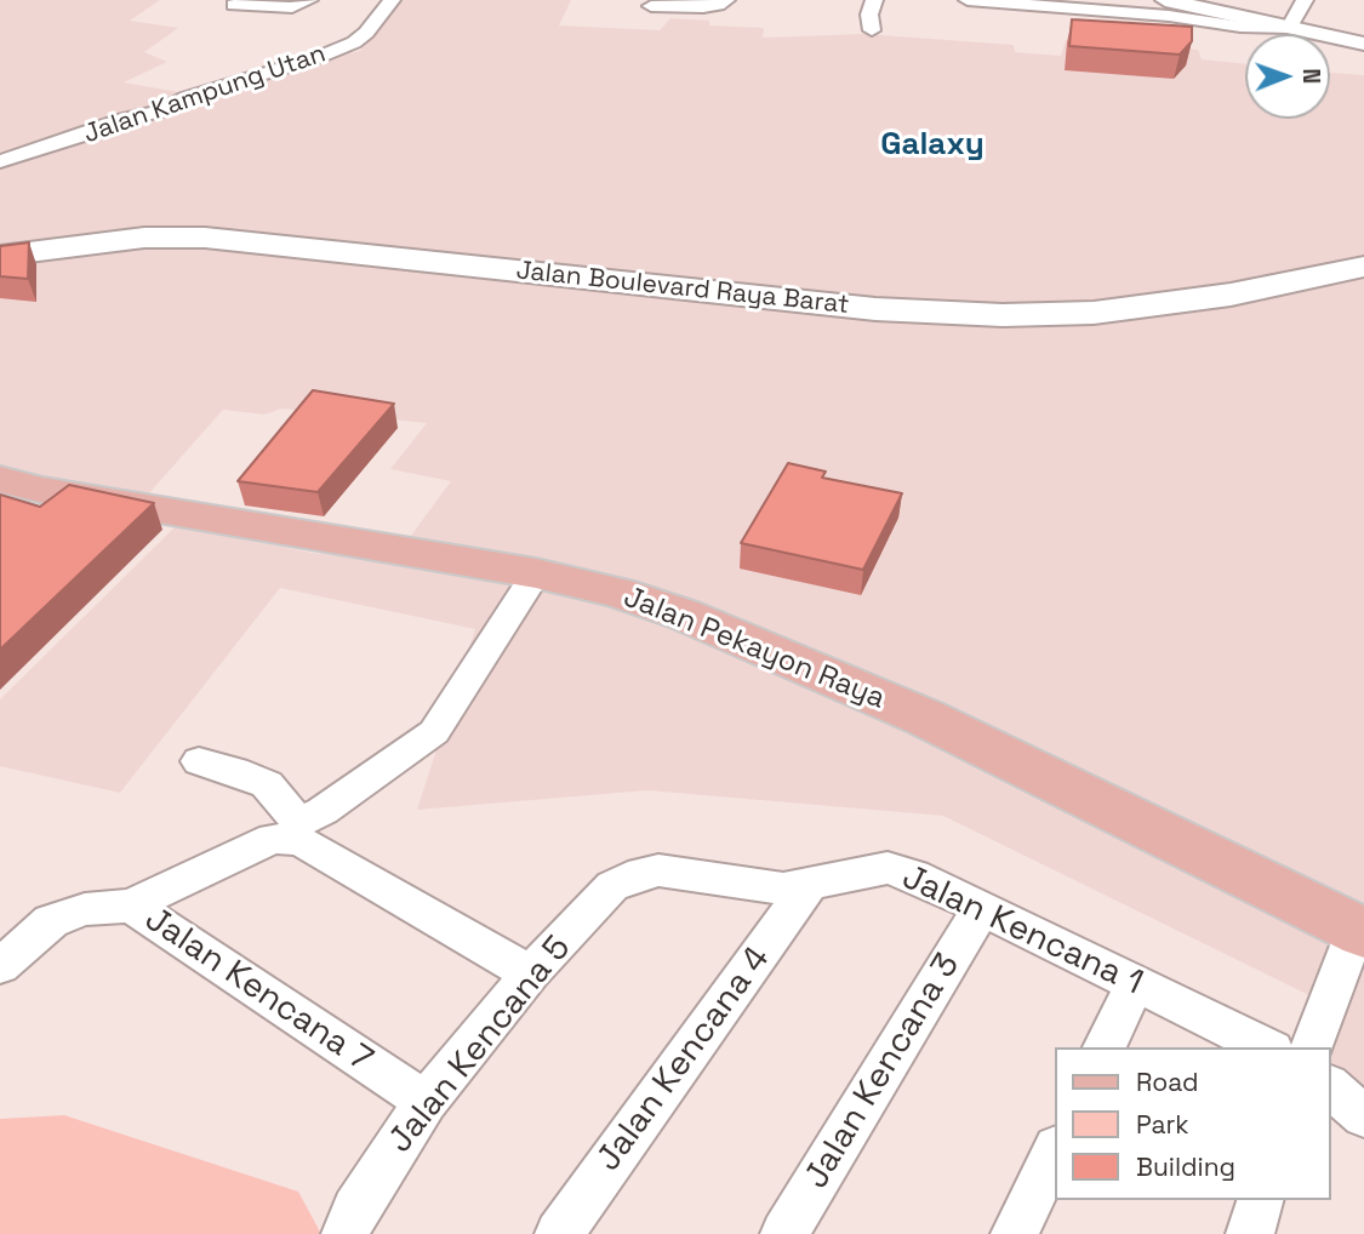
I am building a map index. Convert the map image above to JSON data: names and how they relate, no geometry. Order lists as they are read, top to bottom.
{
  "streets": {
    "main road": ["Jalan Boulevard Raya Barat", "Jalan Pekayon Raya"],
    "street": [
      "Jalan Kampung Utan",
      "Jalan Kencana 1",
      "Jalan Kencana 7",
      "Jalan Kencana 5",
      "Jalan Kencana 4",
      "Jalan Kencana 3"
    ]
  },
  "crossings": [
    ["Jalan Kencana 1", "Jalan Kencana 5"],
    ["Jalan Kencana 1", "Jalan Kencana 4"],
    ["Jalan Kencana 1", "Jalan Kencana 3"],
    ["Jalan Kencana 7", "Jalan Kencana 5"]
  ],
  "districts": ["Galaxy"],
  "legend": ["Road", "Park", "Building"],
  "north": "right"
}
